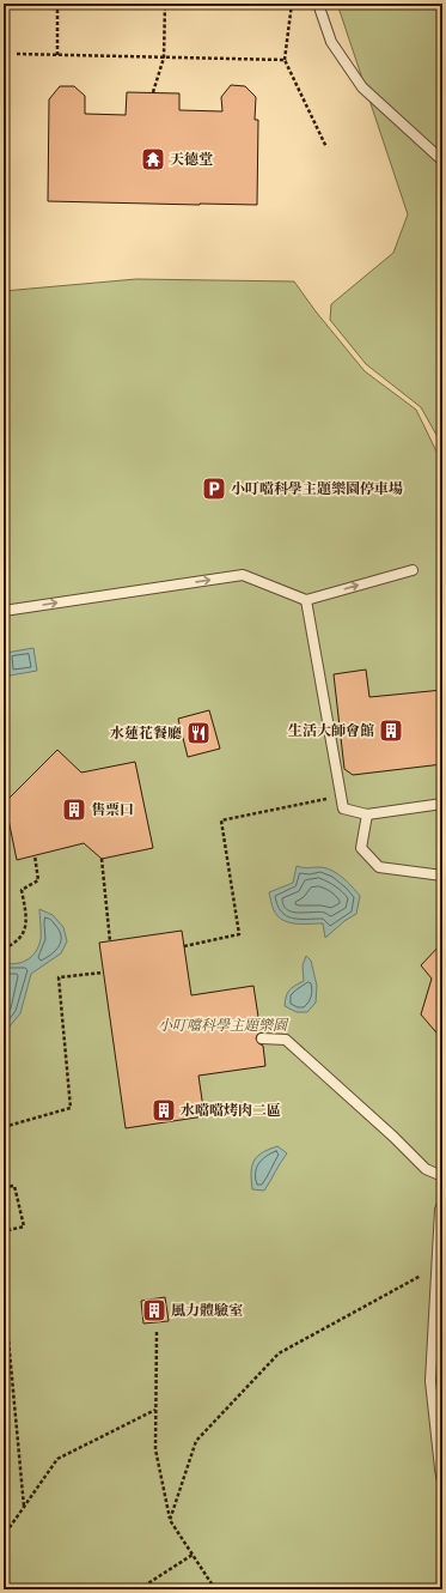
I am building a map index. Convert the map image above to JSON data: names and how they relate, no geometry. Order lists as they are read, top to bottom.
{
  "parks": ["小叮噹科學主題樂園"],
  "places": {
    "temple": ["天德堂"],
    "parking": ["小叮噹科學主題樂園停車場"],
    "building": [
      "生活大師會館",
      "售票口",
      "水噹噹烤肉二區",
      "風力體驗室"
    ],
    "restaurant": ["水蓮花餐廳"]
  }
}
